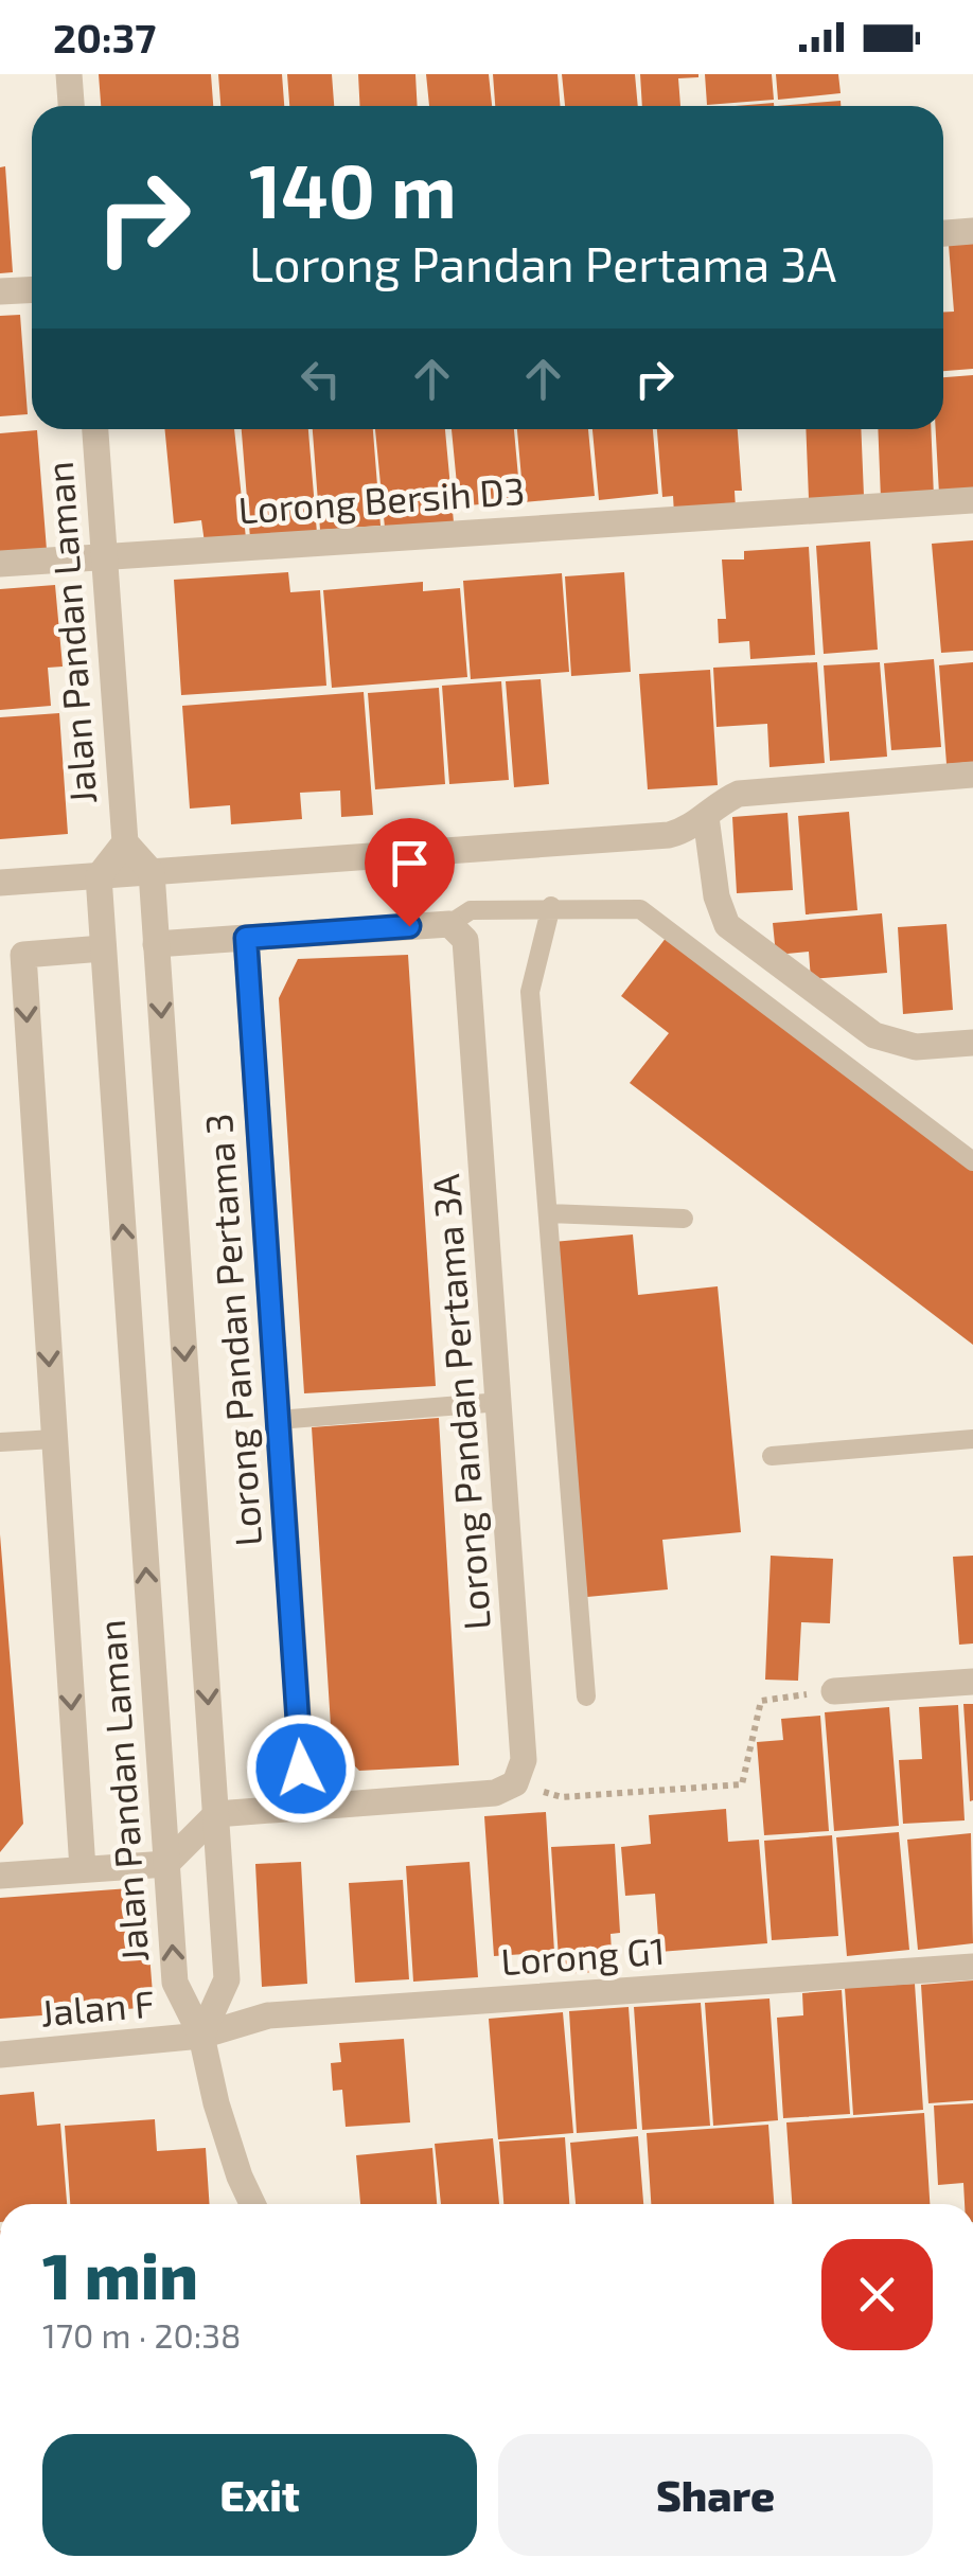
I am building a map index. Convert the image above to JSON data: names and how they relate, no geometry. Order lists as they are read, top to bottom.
{
  "streets": {
    "street": [
      "Lorong Bersih D3",
      "Jalan Pandan Laman",
      "Lorong Pandan Pertama 3",
      "Lorong Pandan Pertama 3A",
      "Lorong G1",
      "Jalan F"
    ]
  },
  "crossings": [
    ["Lorong Bersih D3", "Jalan Pandan Laman"],
    ["Jalan Pandan Laman", "Lorong G1"],
    ["Jalan Pandan Laman", "Jalan F"],
    ["Lorong G1", "Jalan F"]
  ],
  "page": {
    "status": "20:37",
    "turn": ["140 m", "Lorong Pandan Pertama 3A"],
    "heading": ["1 min", "170 m · 20:38"],
    "buttons": ["Exit", "Share"]
  }
}
